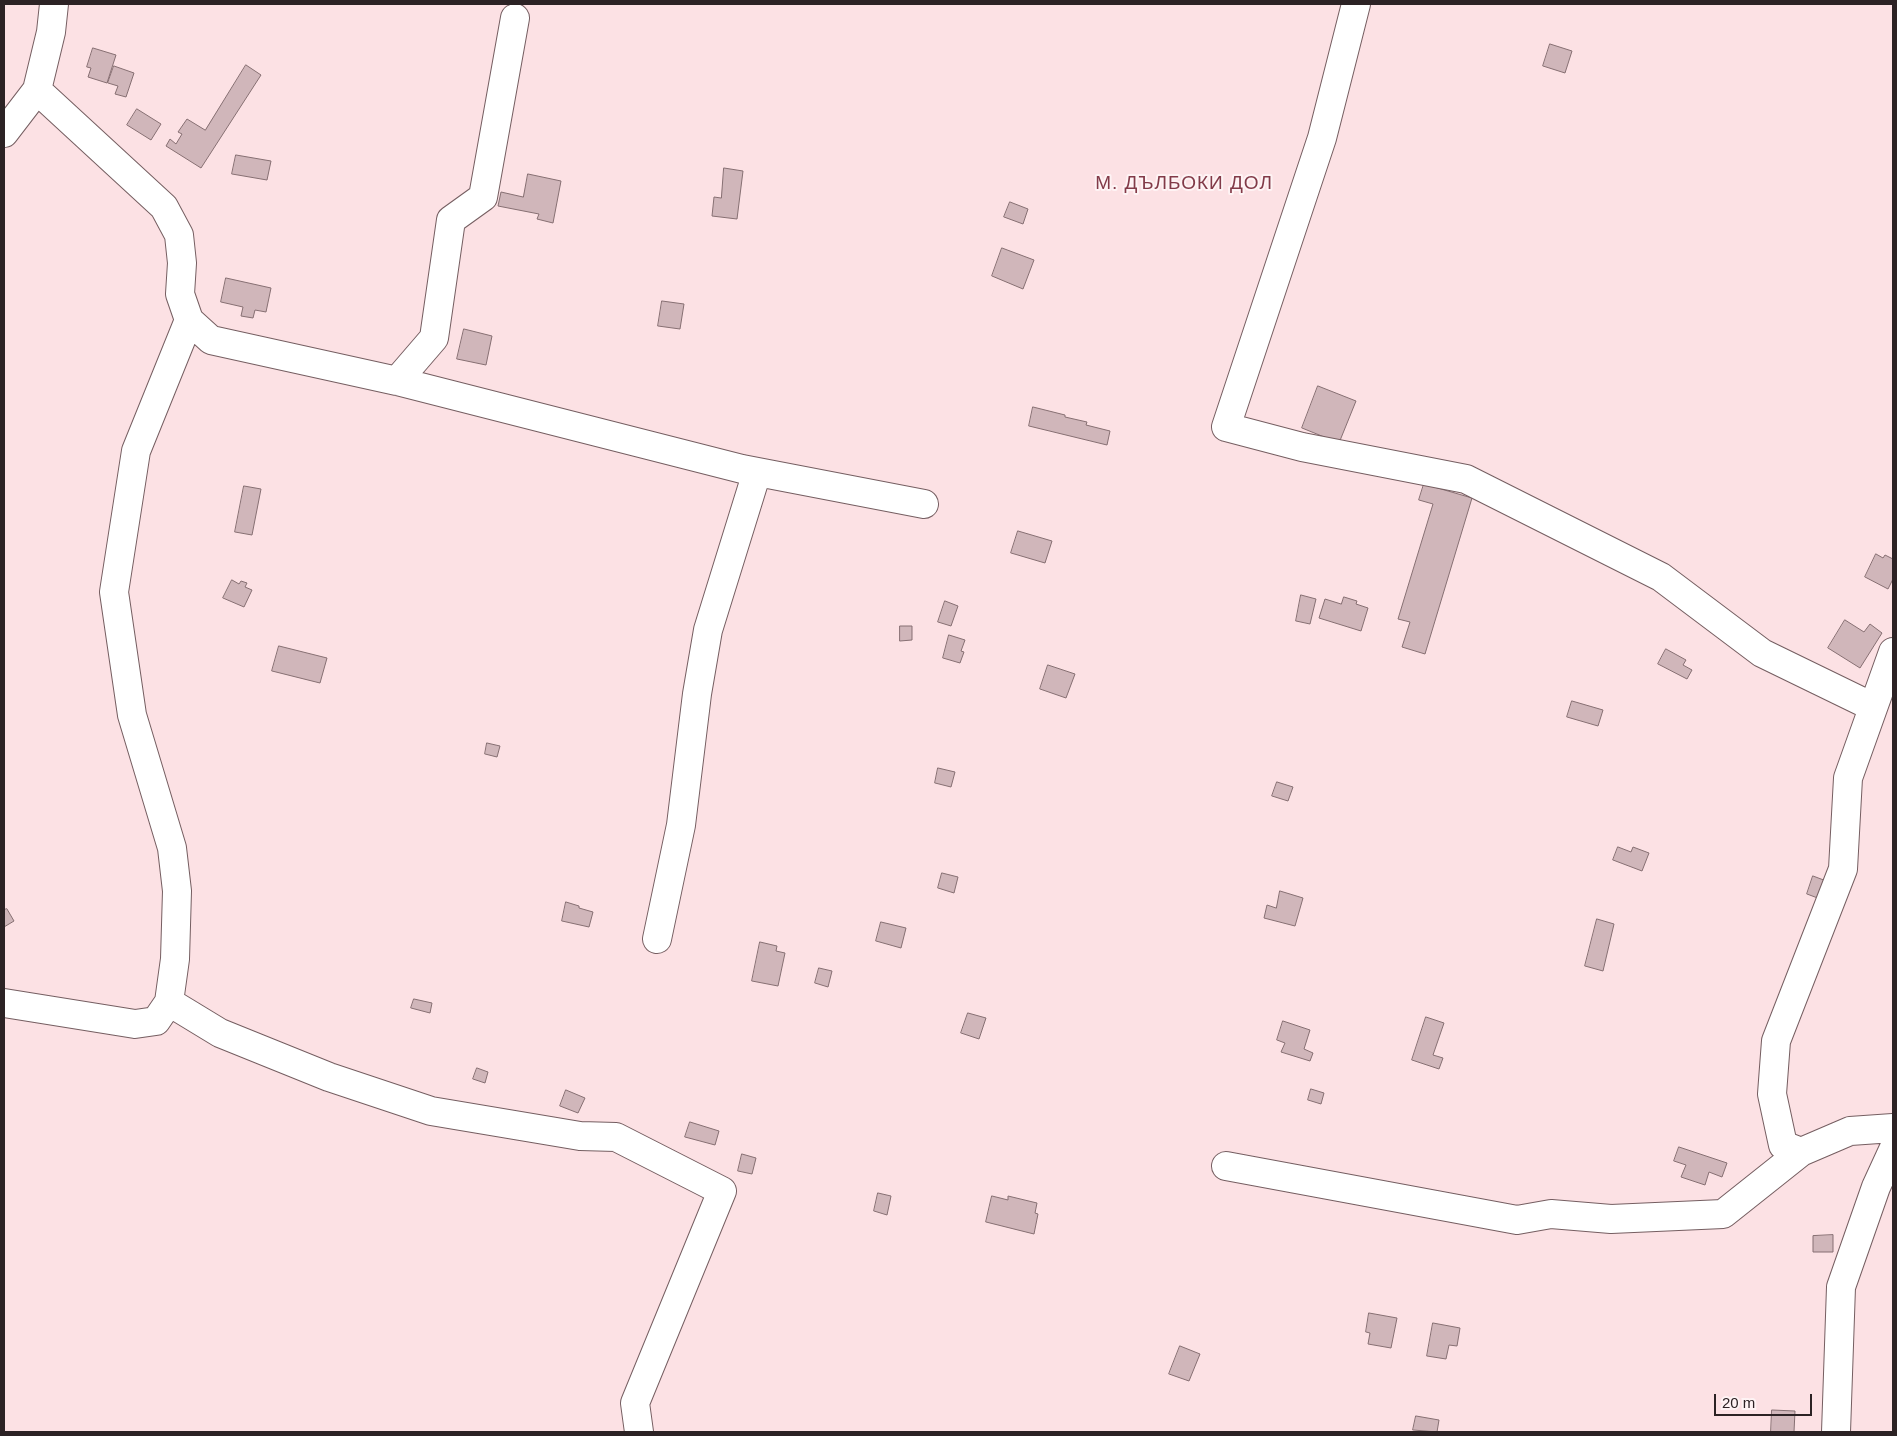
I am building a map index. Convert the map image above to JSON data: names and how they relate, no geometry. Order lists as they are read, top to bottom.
{
  "districts": ["М. ДЪЛБОКИ ДОЛ"],
  "scale_bar": "20 m"
}
